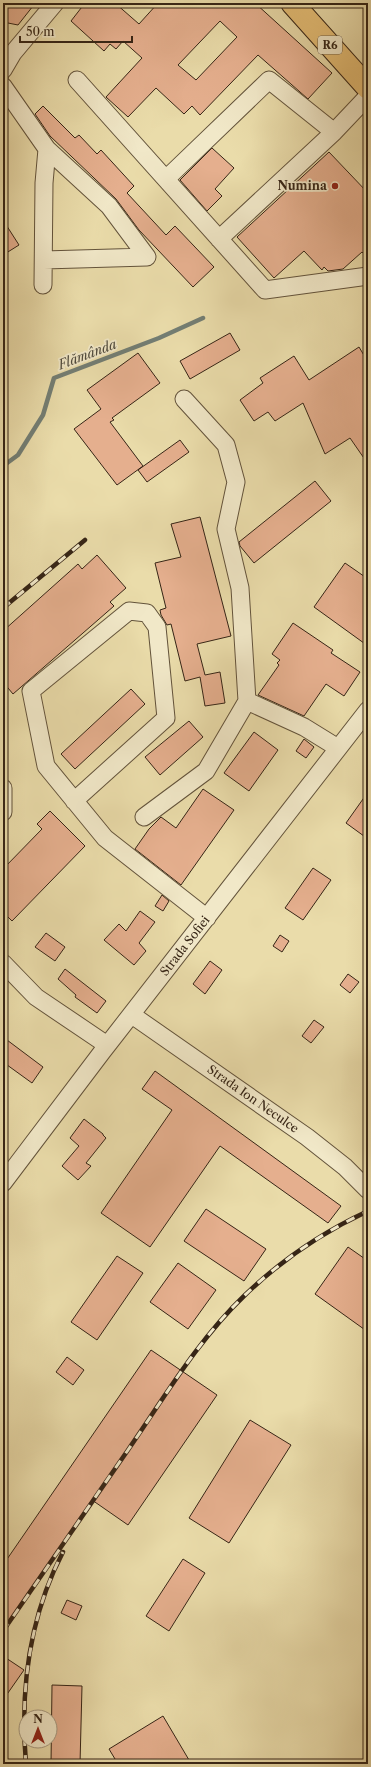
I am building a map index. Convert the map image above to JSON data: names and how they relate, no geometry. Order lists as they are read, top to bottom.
{
  "streets": {
    "highway": ["R6"],
    "street": ["Strada Sofiei", "Strada Ion Neculce"]
  },
  "crossings": [
    ["Strada Sofiei", "Strada Ion Neculce"]
  ],
  "water": ["Flămânda"],
  "places": ["Numina"],
  "scale_bar": "50 m",
  "north": "top"
}
